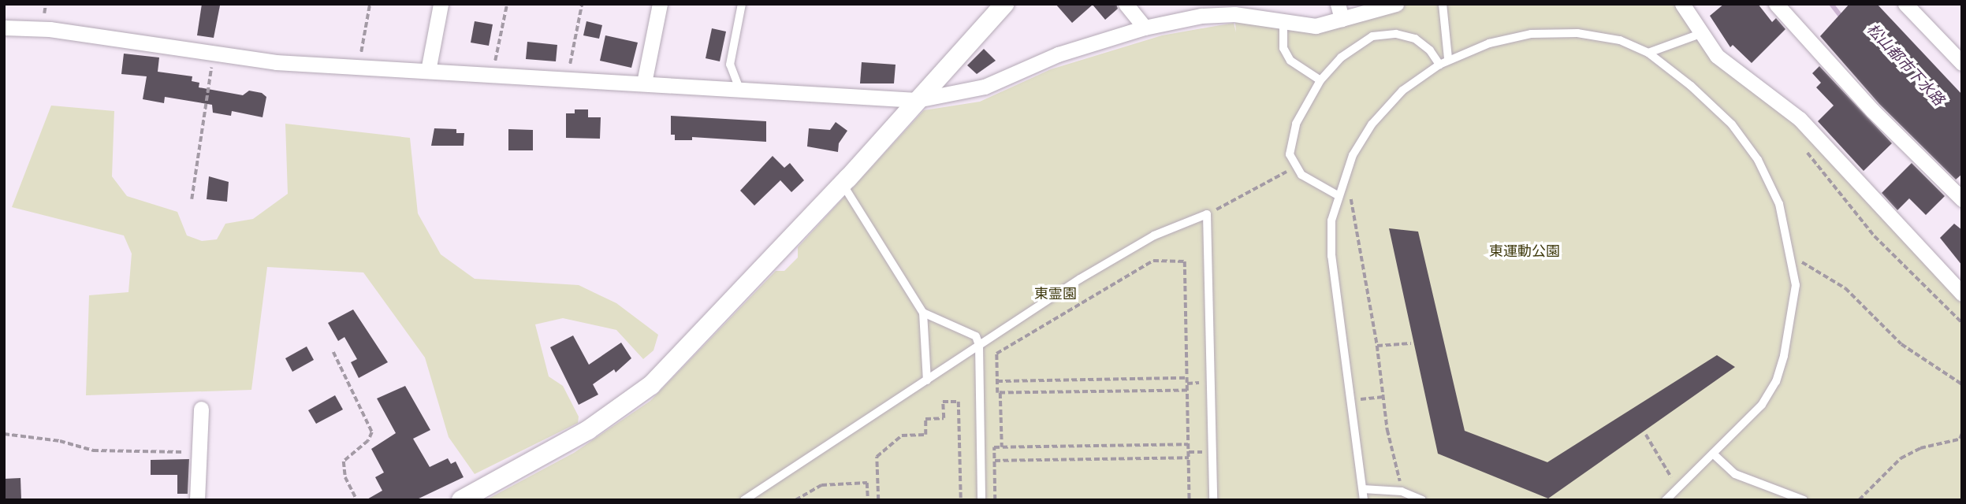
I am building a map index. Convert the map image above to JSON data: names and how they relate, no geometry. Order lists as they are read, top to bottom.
{
  "water": ["松山都市下水路"],
  "parks": ["東運動公園", "東霊園"]
}
